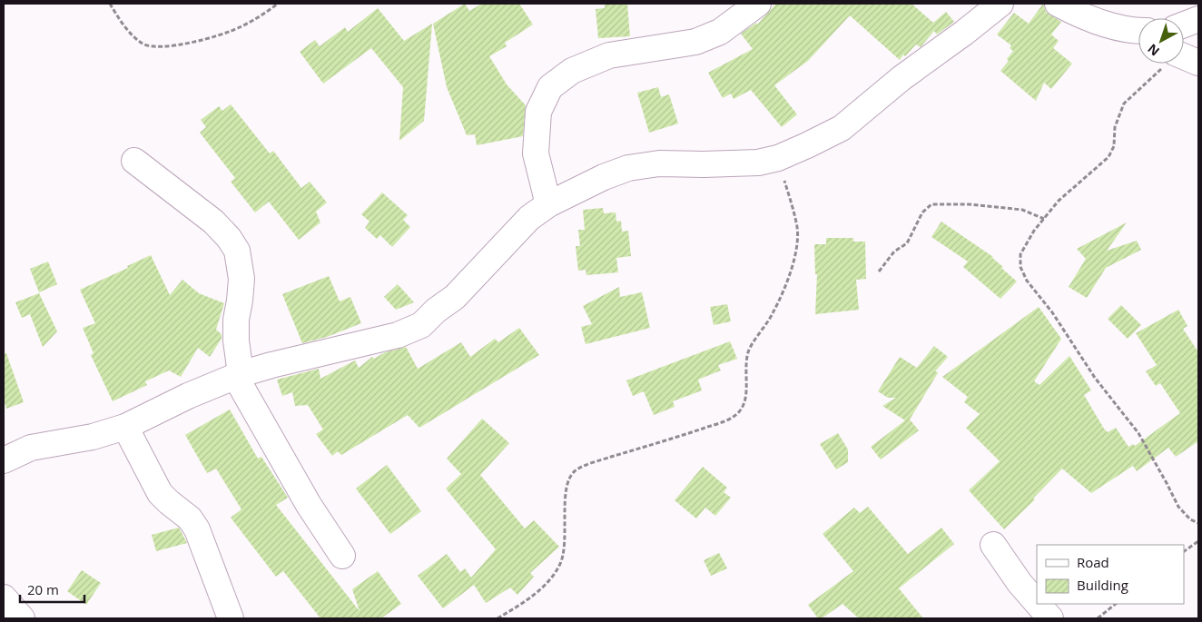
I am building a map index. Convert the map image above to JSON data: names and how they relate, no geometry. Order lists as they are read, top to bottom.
{
  "legend": ["Road", "Building"],
  "scale_bar": "20 m",
  "north": "bottom left"
}
